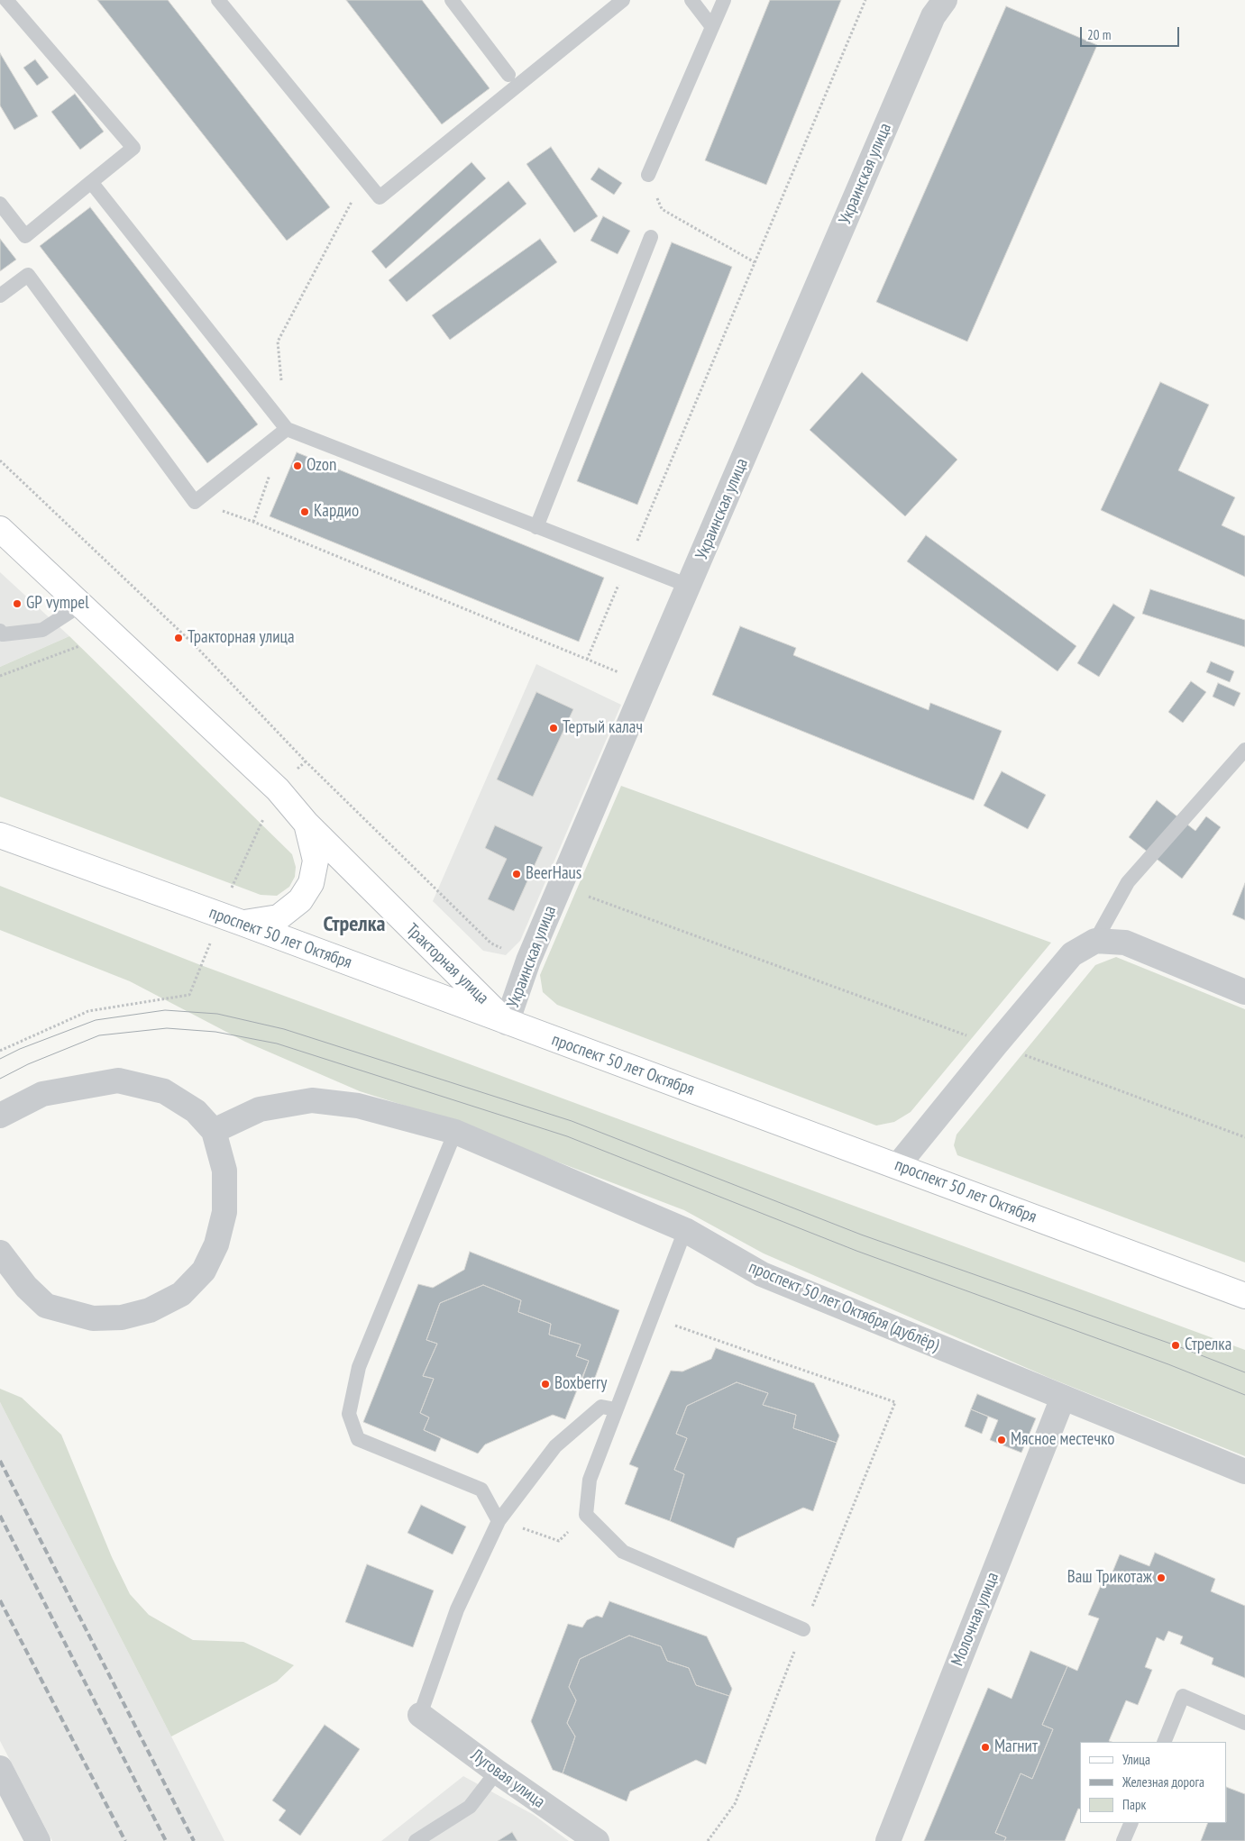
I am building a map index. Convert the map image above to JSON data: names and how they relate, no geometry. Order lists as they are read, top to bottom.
{
  "streets": {
    "main road": ["проспект 50 лет Октября", "Тракторная улица"],
    "street": [
      "Украинская улица",
      "проспект 50 лет Октября (дублёр)",
      "Молочная улица",
      "Луговая улица"
    ]
  },
  "crossings": [
    ["Украинская улица", "проспект 50 лет Октября"],
    ["Украинская улица", "Тракторная улица"],
    ["проспект 50 лет Октября", "Тракторная улица"],
    ["проспект 50 лет Октября (дублёр)", "Молочная улица"]
  ],
  "districts": ["Стрелка"],
  "places": [
    "Ozon",
    "Кардио",
    "GP vympel",
    "Тракторная улица",
    "Тертый калач",
    "BeerHaus",
    "Стрелка",
    "Boxberry",
    "Мясное местечко",
    "Ваш Трикотаж",
    "Магнит"
  ],
  "legend": ["Улица", "Железная дорога", "Парк"],
  "scale_bar": "20 m"
}
